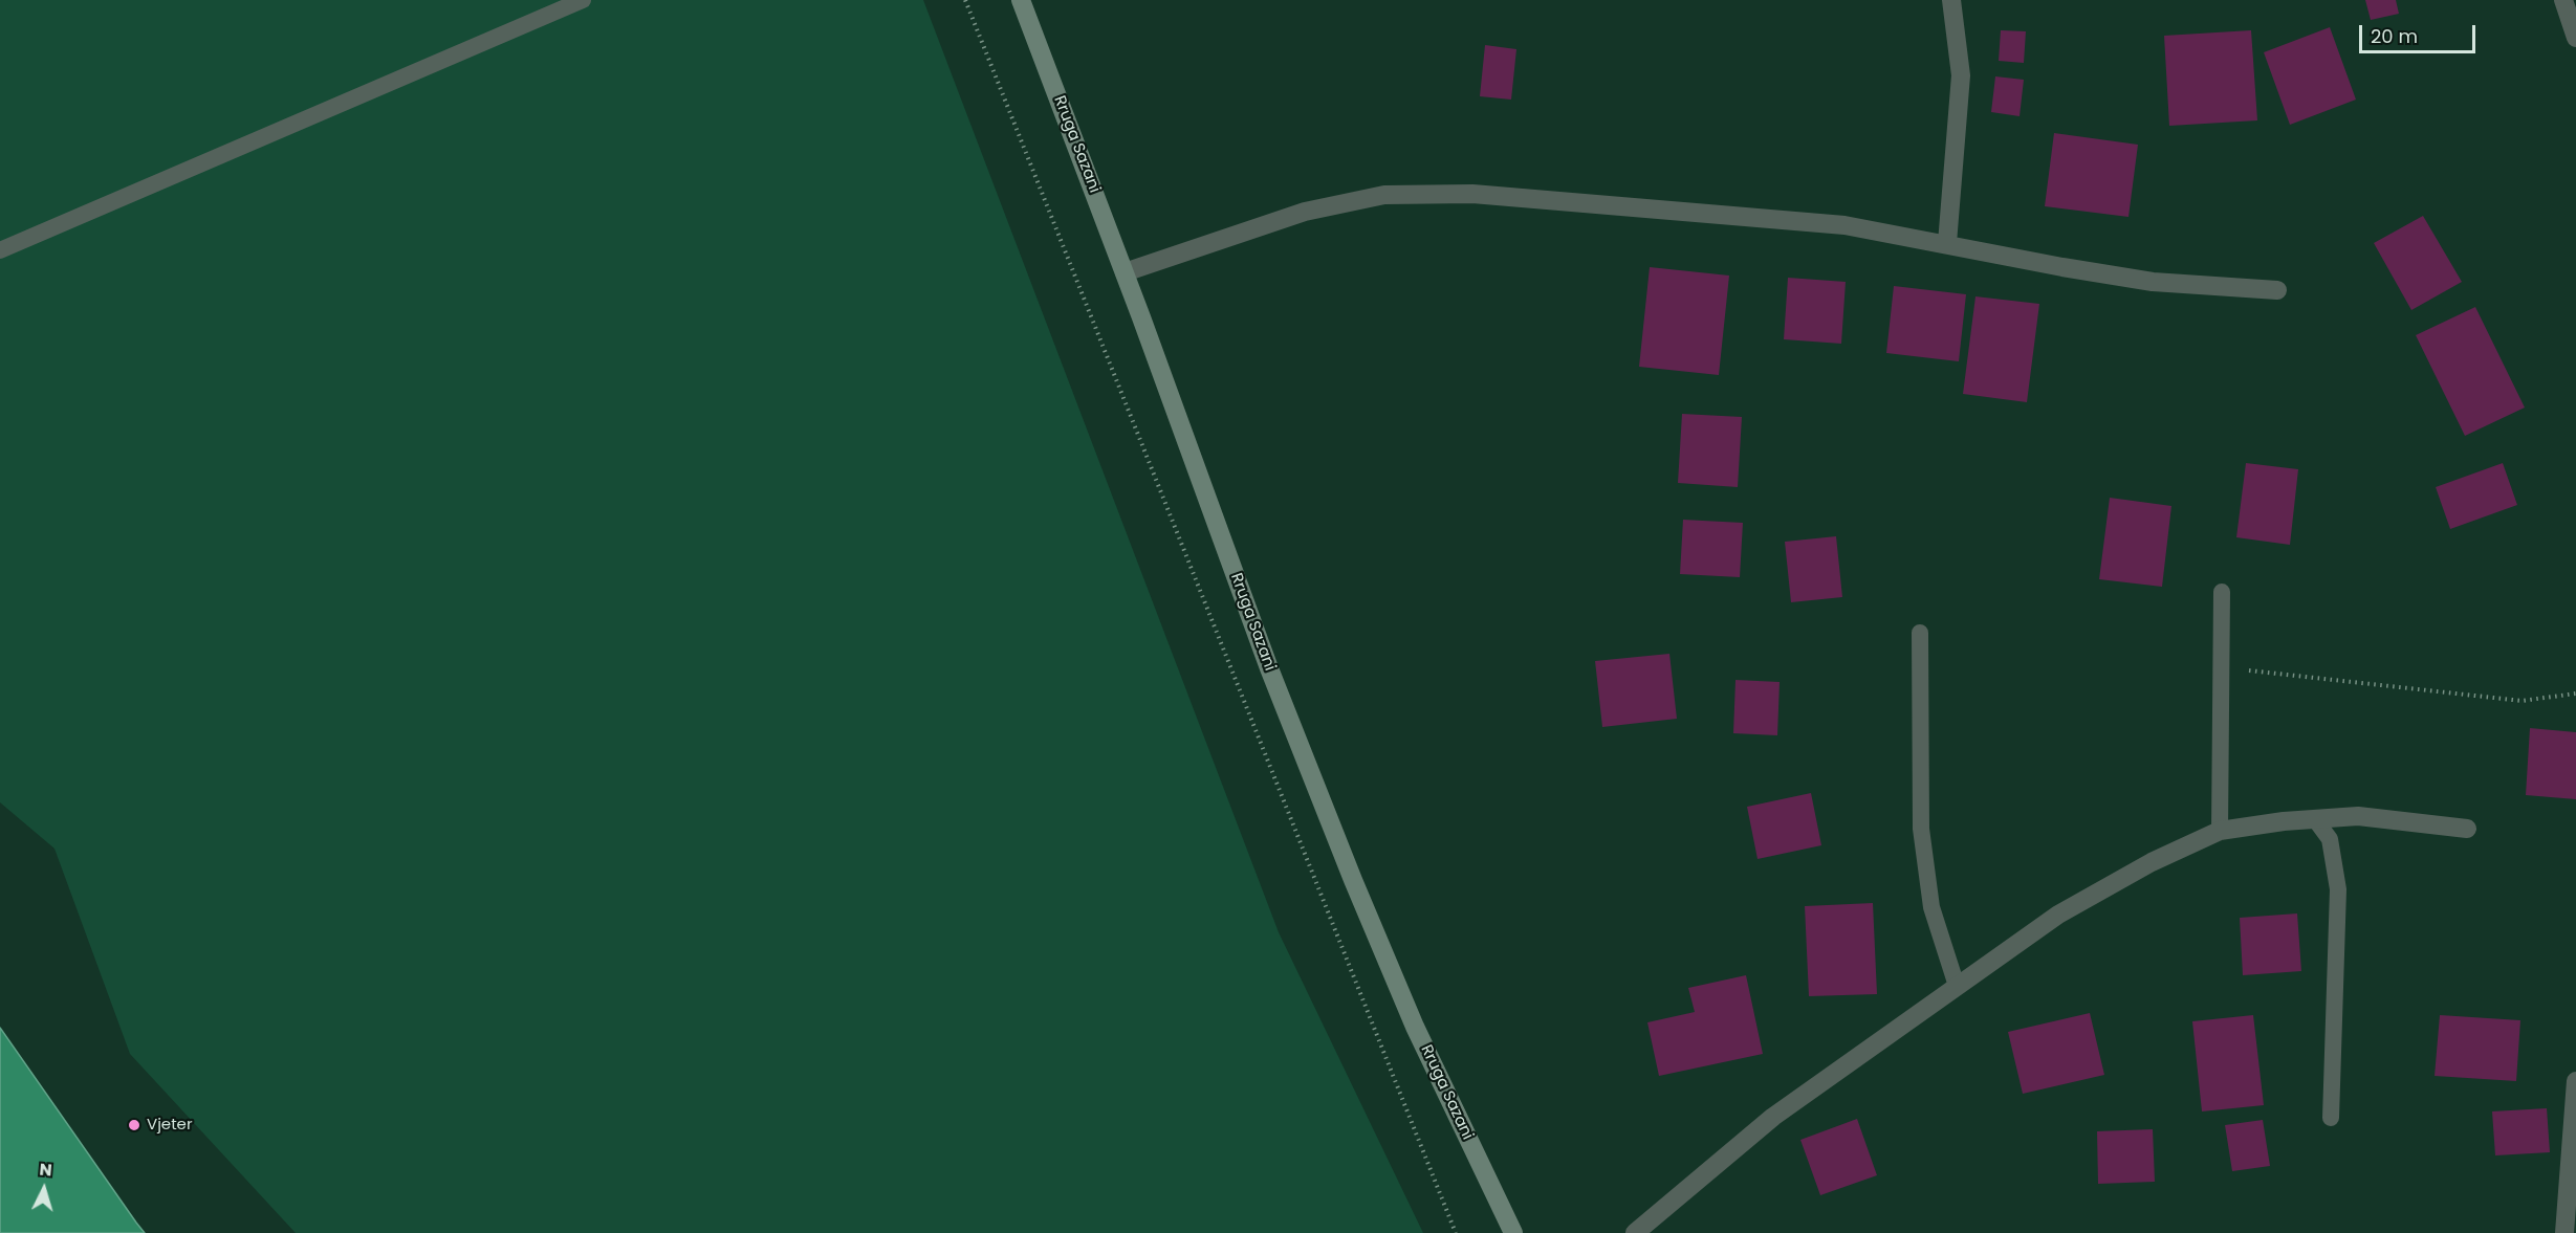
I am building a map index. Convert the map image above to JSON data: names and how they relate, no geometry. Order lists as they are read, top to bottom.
{
  "streets": {
    "main road": ["Rruga Sazani"]
  },
  "places": ["Vjeter"],
  "scale_bar": "20 m",
  "north": "top"
}
